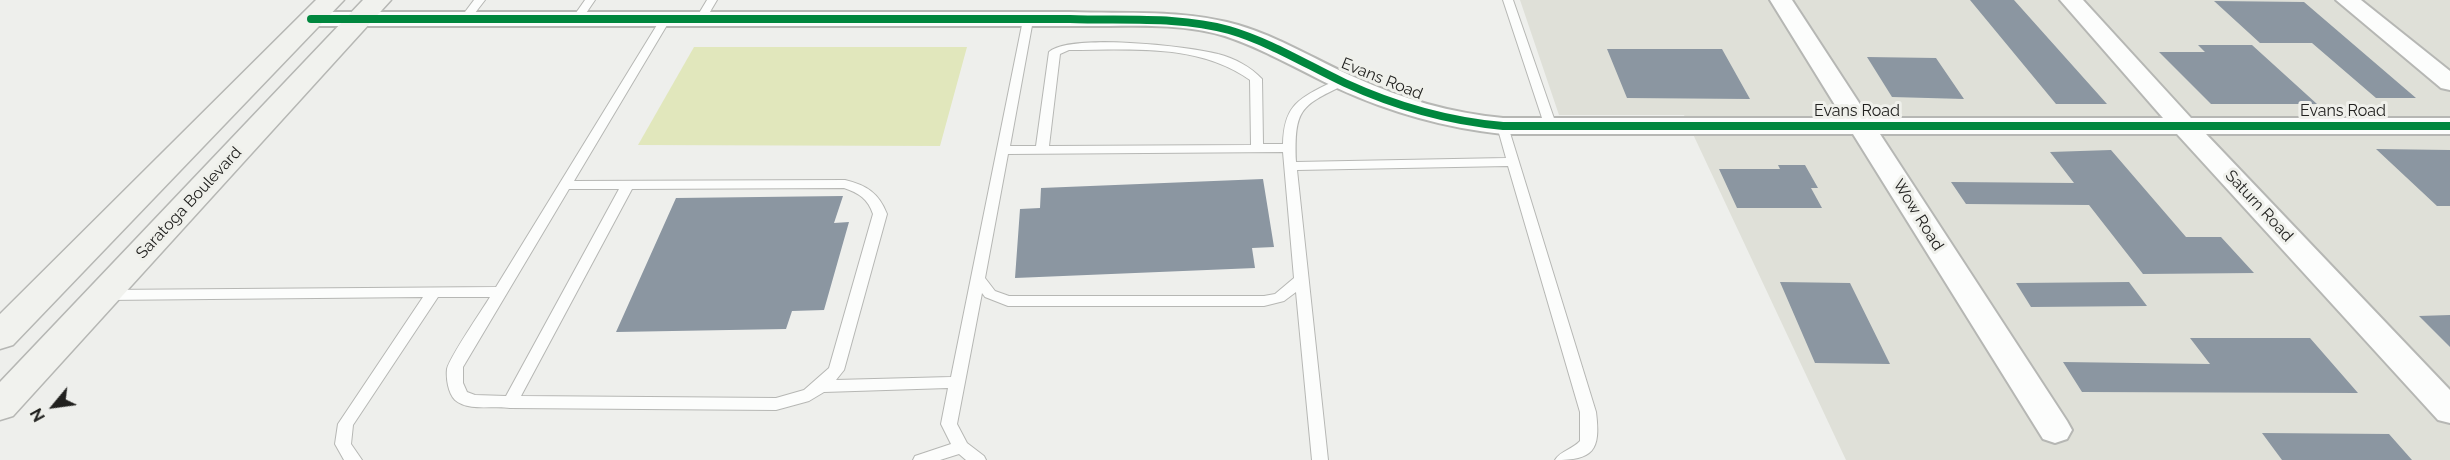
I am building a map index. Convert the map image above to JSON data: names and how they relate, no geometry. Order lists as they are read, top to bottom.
{
  "streets": {
    "main road": ["Saratoga Boulevard"],
    "street": ["Evans Road", "Saturn Road", "Wow Road"]
  },
  "crossings": [
    ["Evans Road", "Saratoga Boulevard"],
    ["Evans Road", "Saturn Road"],
    ["Evans Road", "Wow Road"]
  ],
  "north": "bottom left"
}
